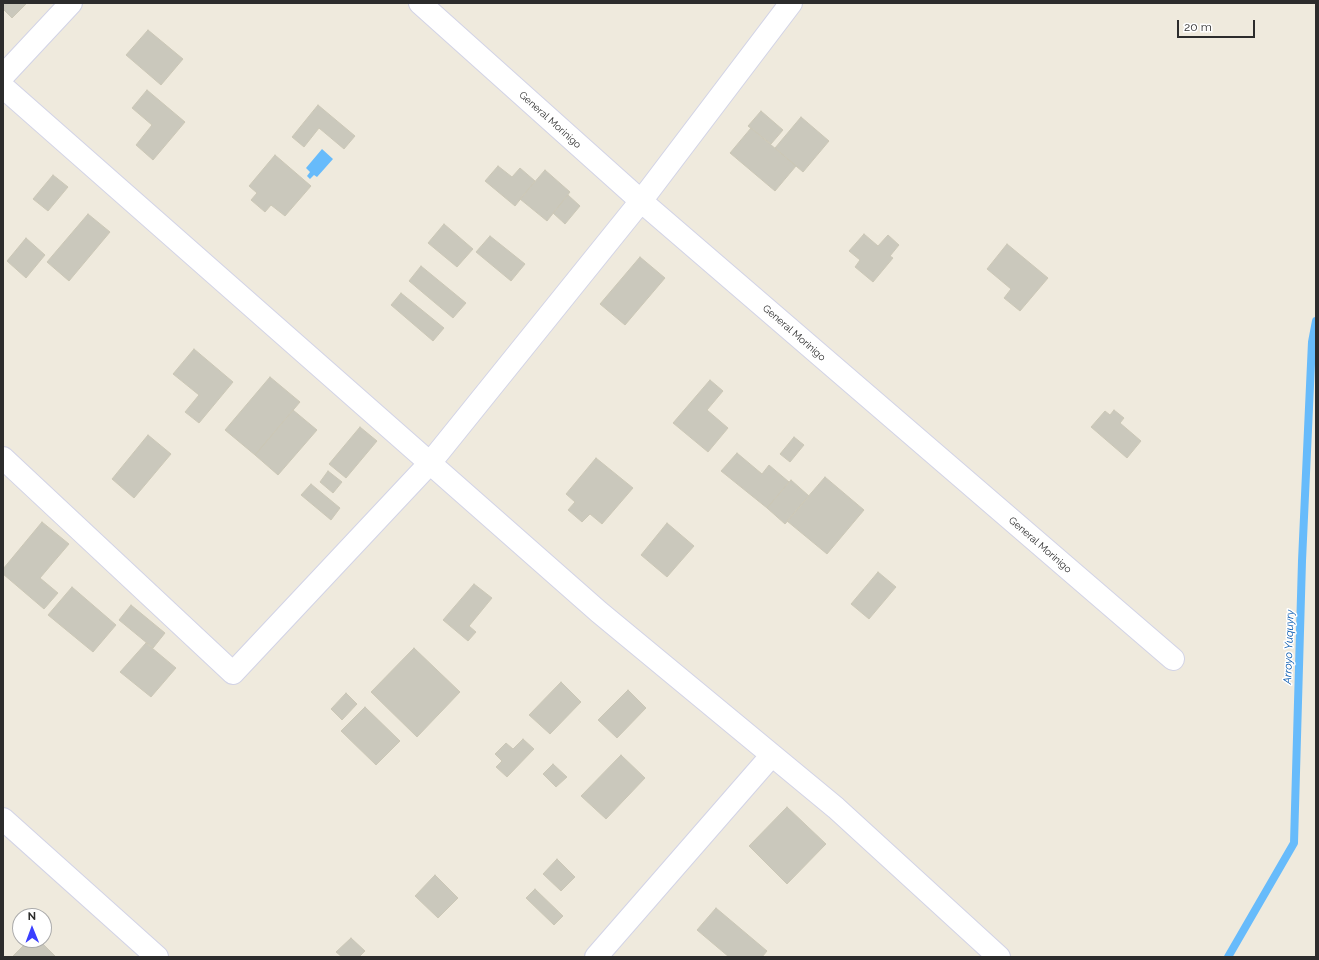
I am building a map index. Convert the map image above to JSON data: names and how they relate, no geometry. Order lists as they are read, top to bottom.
{
  "streets": {
    "street": ["General Morinigo"]
  },
  "water": ["Arroyo Yuquyry"],
  "scale_bar": "20 m",
  "north": "top"
}
